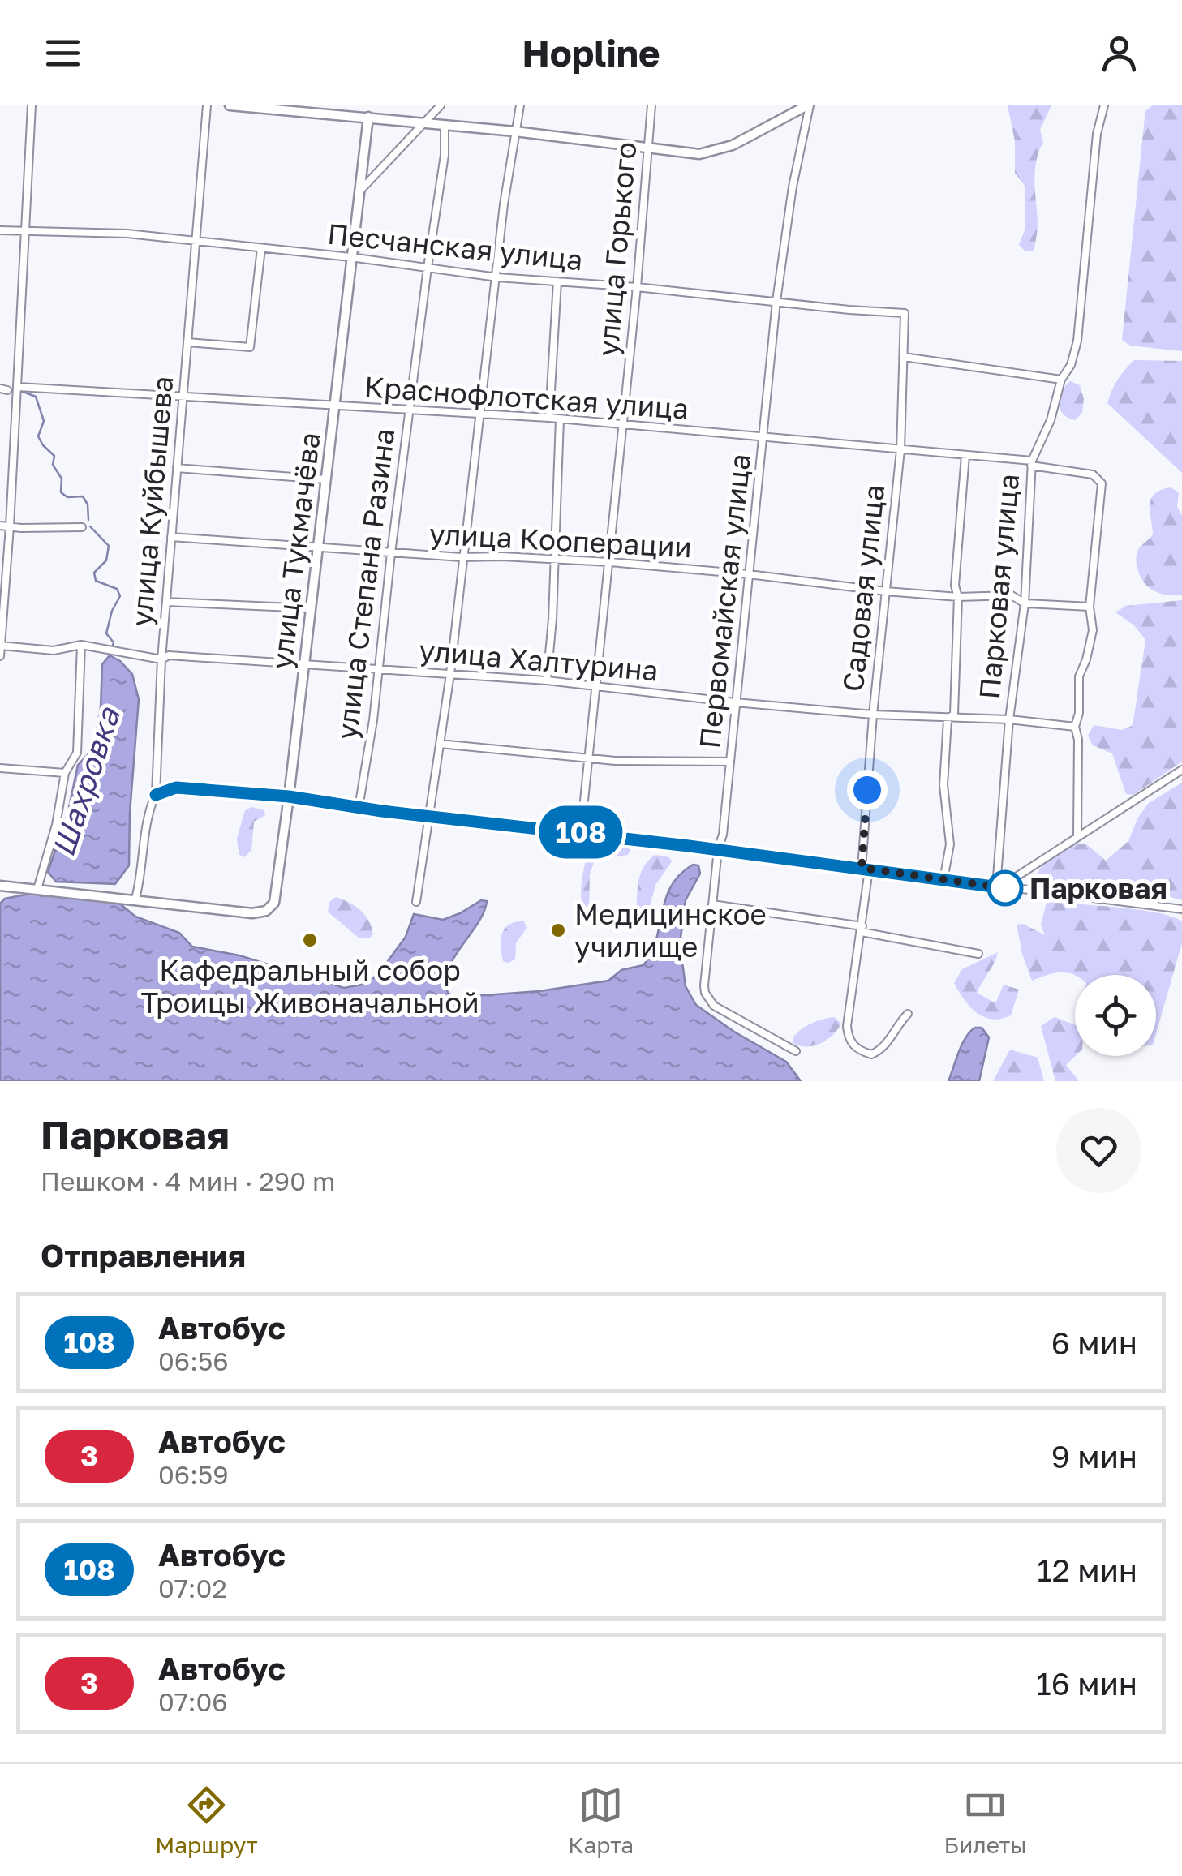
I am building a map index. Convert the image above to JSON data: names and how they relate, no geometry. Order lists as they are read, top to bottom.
{
  "streets": {
    "street": [
      "Песчанская улица",
      "улица Горького",
      "Краснофлотская улица",
      "улица Куйбышева",
      "улица Кооперации",
      "улица Тукмачёва",
      "улица Степана Разина",
      "Парковая улица",
      "Садовая улица",
      "Первомайская улица",
      "улица Халтурина"
    ]
  },
  "crossings": [
    ["Песчанская улица", "улица Горького"],
    ["Песчанская улица", "улица Куйбышева"],
    ["Песчанская улица", "улица Тукмачёва"],
    ["Песчанская улица", "улица Степана Разина"],
    ["Песчанская улица", "Садовая улица"],
    ["Песчанская улица", "Первомайская улица"],
    ["улица Горького", "Краснофлотская улица"],
    ["улица Горького", "улица Кооперации"],
    ["улица Горького", "улица Халтурина"],
    ["Краснофлотская улица", "улица Куйбышева"],
    ["Краснофлотская улица", "улица Кооперации"],
    ["Краснофлотская улица", "улица Тукмачёва"],
    ["Краснофлотская улица", "улица Степана Разина"],
    ["Краснофлотская улица", "Парковая улица"],
    ["Краснофлотская улица", "Садовая улица"],
    ["Краснофлотская улица", "Первомайская улица"],
    ["улица Куйбышева", "улица Кооперации"],
    ["улица Куйбышева", "улица Тукмачёва"],
    ["улица Куйбышева", "улица Халтурина"],
    ["улица Кооперации", "улица Тукмачёва"],
    ["улица Кооперации", "улица Степана Разина"],
    ["улица Кооперации", "Парковая улица"],
    ["улица Кооперации", "Садовая улица"],
    ["улица Кооперации", "Первомайская улица"],
    ["улица Тукмачёва", "улица Халтурина"],
    ["улица Степана Разина", "улица Халтурина"],
    ["Парковая улица", "улица Халтурина"],
    ["Садовая улица", "улица Халтурина"],
    ["Первомайская улица", "улица Халтурина"]
  ],
  "water": ["Шахровка"],
  "places": ["Парковая", "Медицинское училище", "Кафедральный собор Троицы Живоначальной"],
  "lines": ["bus line 108"],
  "page": {
    "header": "Hopline",
    "on_map": "108",
    "heading": [
      ["Парковая", "Пешком · 4 мин · 290 m"],
      "Отправления"
    ],
    "list": [
      {
        "mark": "108",
        "name": "Автобус",
        "note": "06:56",
        "value": "6 мин"
      },
      {
        "mark": "3",
        "name": "Автобус",
        "note": "06:59",
        "value": "9 мин"
      },
      {
        "mark": "108",
        "name": "Автобус",
        "note": "07:02",
        "value": "12 мин"
      },
      {
        "mark": "3",
        "name": "Автобус",
        "note": "07:06",
        "value": "16 мин"
      }
    ],
    "tabs": ["Маршрут", "Карта", "Билеты"]
  }
}
